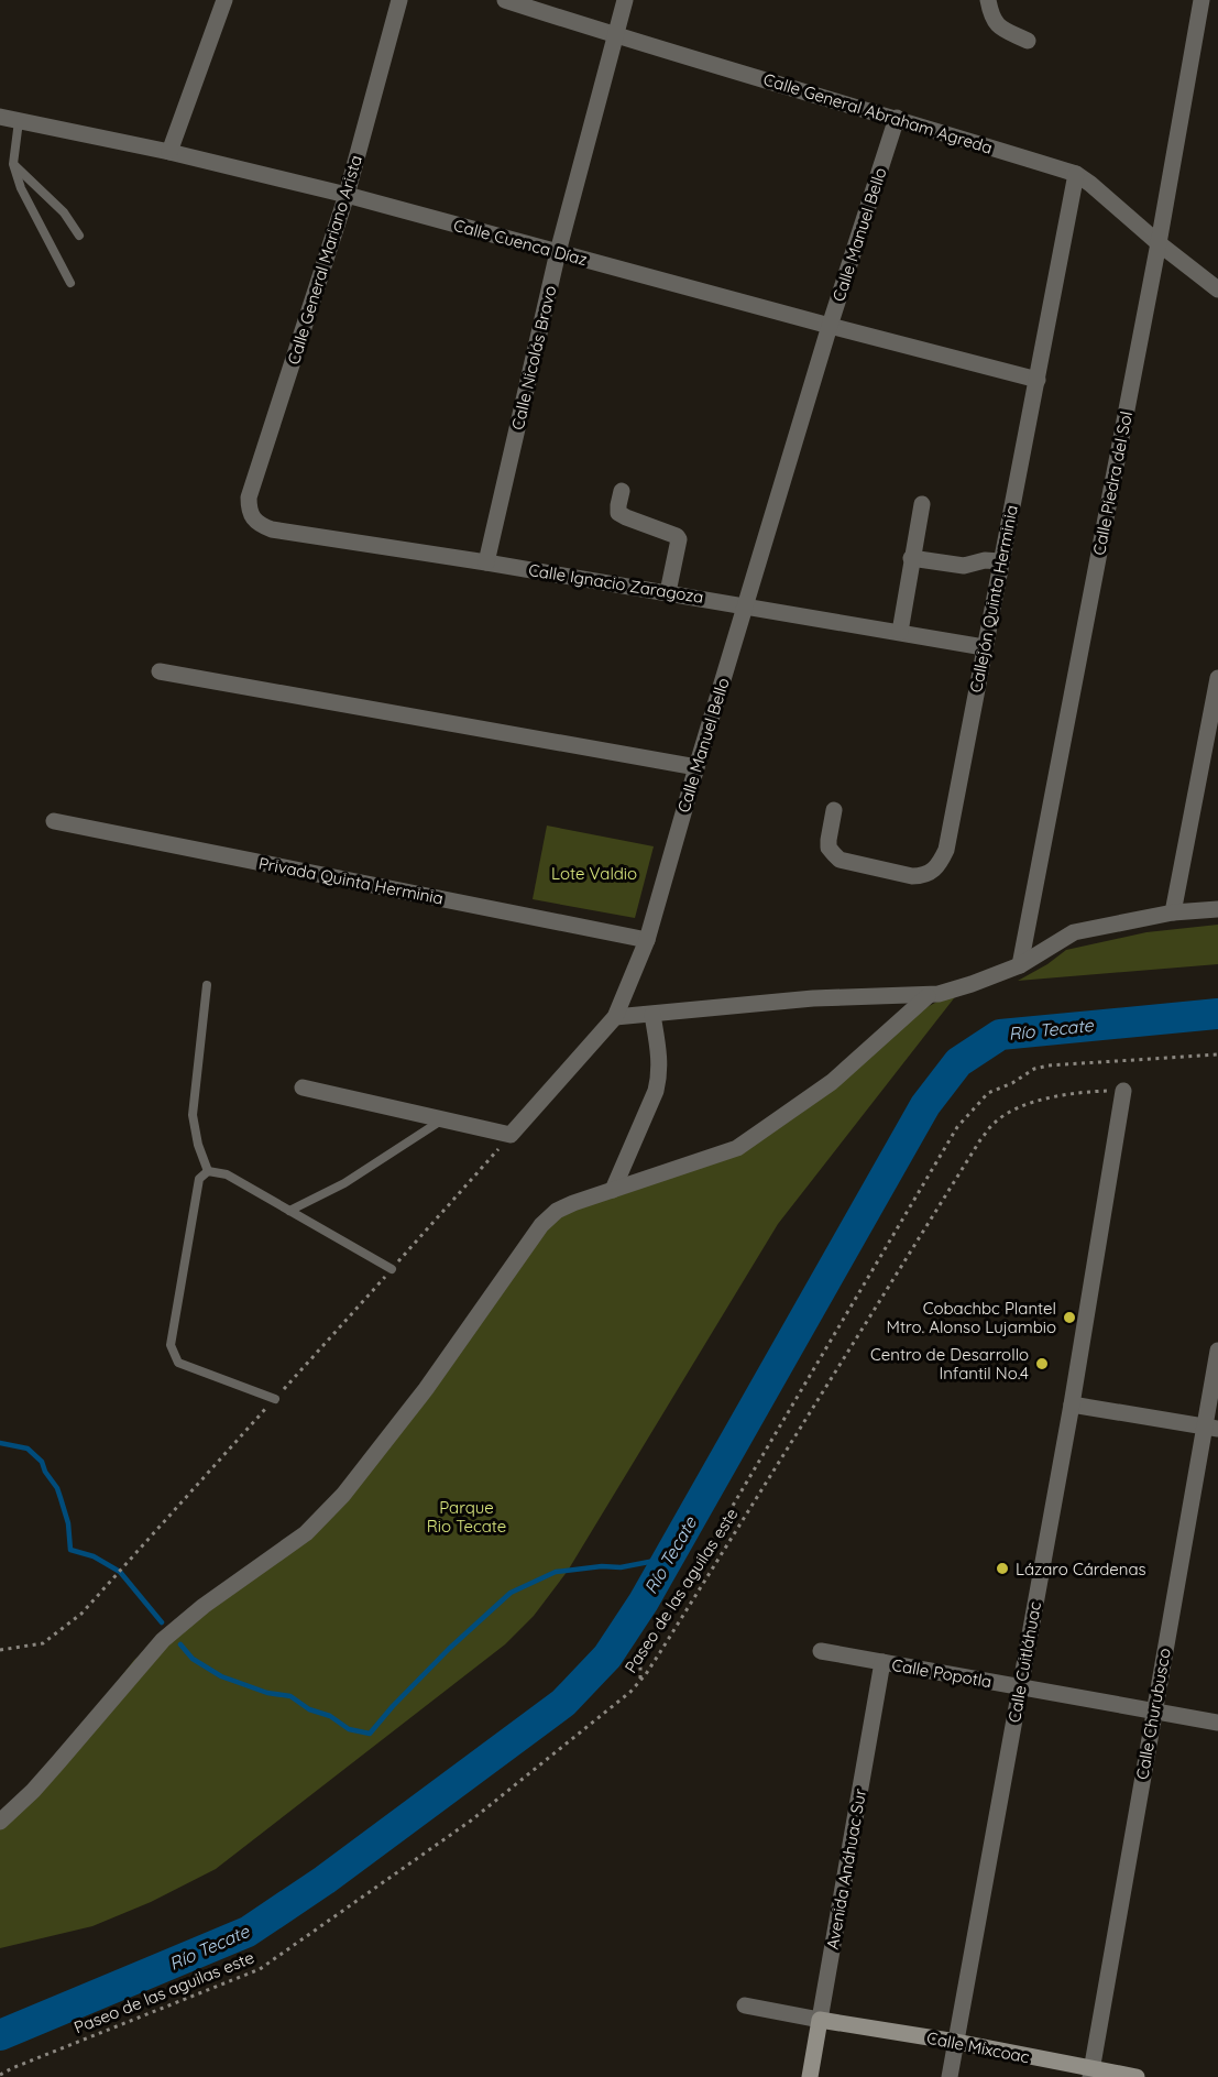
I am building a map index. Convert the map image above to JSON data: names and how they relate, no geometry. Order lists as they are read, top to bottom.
{
  "streets": {
    "main road": ["Avenida Anáhuac Sur", "Calle Mixcoac"],
    "street": [
      "Calle General Abraham Agreda",
      "Calle Manuel Bello",
      "Calle Cuenca Díaz",
      "Calle General Mariano Arista",
      "Calle Nicolás Bravo",
      "Calle Piedra del Sol",
      "Calle Ignacio Zaragoza",
      "Callejón Quinta Herminia",
      "Privada Quinta Herminia",
      "Calle Cuitláhuac",
      "Calle Popotla",
      "Calle Churubusco"
    ],
    "path": ["Paseo de las aguilas este"]
  },
  "crossings": [
    ["Calle General Abraham Agreda", "Calle Manuel Bello"],
    ["Calle General Abraham Agreda", "Calle Nicolás Bravo"],
    ["Calle General Abraham Agreda", "Calle Piedra del Sol"],
    ["Calle General Abraham Agreda", "Callejón Quinta Herminia"],
    ["Calle Manuel Bello", "Calle Cuenca Díaz"],
    ["Calle Manuel Bello", "Calle Ignacio Zaragoza"],
    ["Calle Manuel Bello", "Privada Quinta Herminia"],
    ["Calle Cuenca Díaz", "Calle General Mariano Arista"],
    ["Calle Cuenca Díaz", "Calle Nicolás Bravo"],
    ["Calle Cuenca Díaz", "Callejón Quinta Herminia"],
    ["Calle General Mariano Arista", "Calle Ignacio Zaragoza"],
    ["Calle Nicolás Bravo", "Calle Ignacio Zaragoza"],
    ["Calle Ignacio Zaragoza", "Callejón Quinta Herminia"],
    ["Paseo de las aguilas este", "Calle Cuitláhuac"],
    ["Calle Cuitláhuac", "Calle Popotla"],
    ["Calle Cuitláhuac", "Calle Mixcoac"],
    ["Calle Popotla", "Calle Churubusco"],
    ["Calle Popotla", "Avenida Anáhuac Sur"],
    ["Calle Churubusco", "Calle Mixcoac"],
    ["Avenida Anáhuac Sur", "Calle Mixcoac"]
  ],
  "water": ["Río Tecate"],
  "parks": ["Lote Valdio", "Parque Rio Tecate"],
  "places": ["Cobachbc Plantel Mtro. Alonso Lujambio", "Centro de Desarrollo Infantil No.4", "Lázaro Cárdenas"]
}
